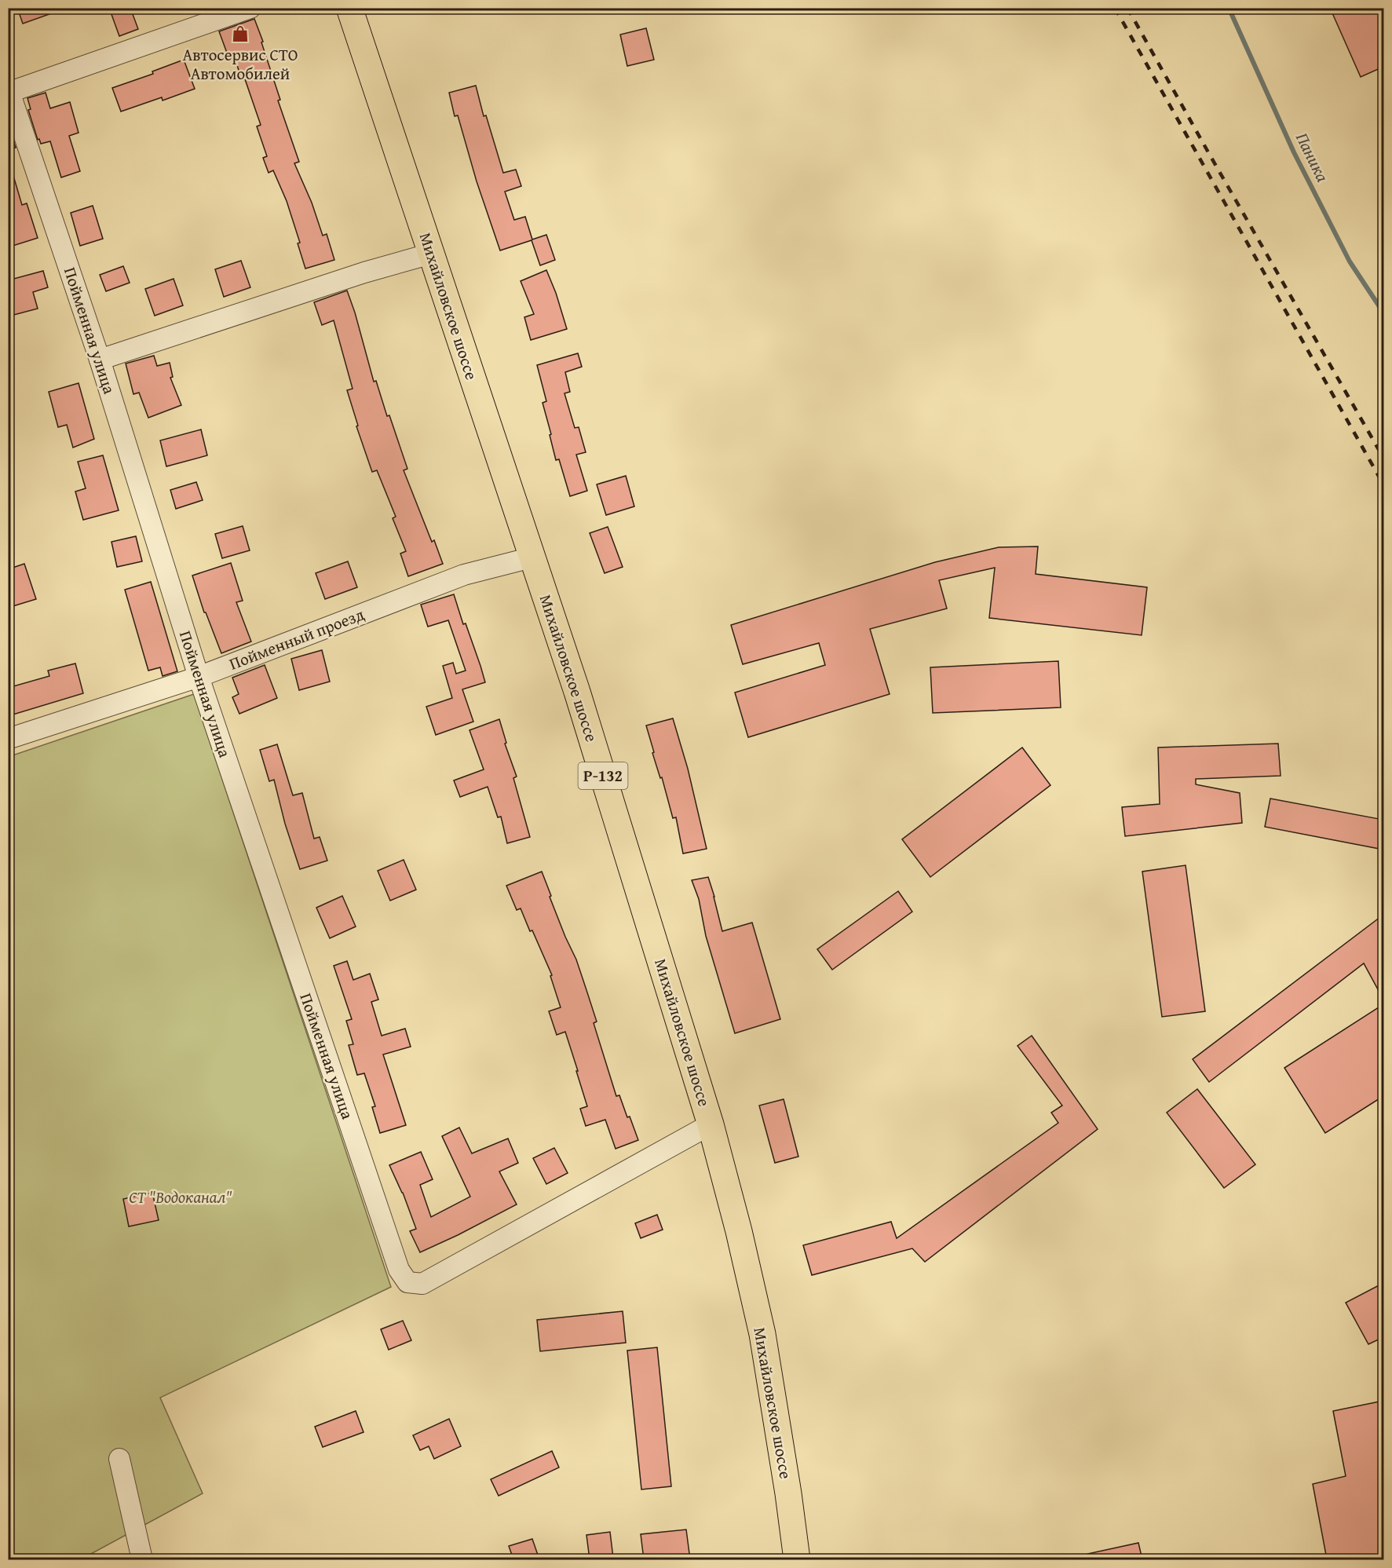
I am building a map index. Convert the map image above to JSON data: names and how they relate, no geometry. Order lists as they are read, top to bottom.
{
  "streets": {
    "main road": ["Михайловское шоссе", "Р-132"],
    "street": ["Пойменная улица", "Пойменный проезд"]
  },
  "crossings": [
    ["Михайловское шоссе", "Пойменная улица"],
    ["Михайловское шоссе", "Пойменный проезд"],
    ["Пойменная улица", "Пойменный проезд"]
  ],
  "water": ["Паника"],
  "parks": ["СТ \"Водоканал\""],
  "places": {
    "shop": ["Автосервис СТО Автомобилей"]
  }
}
